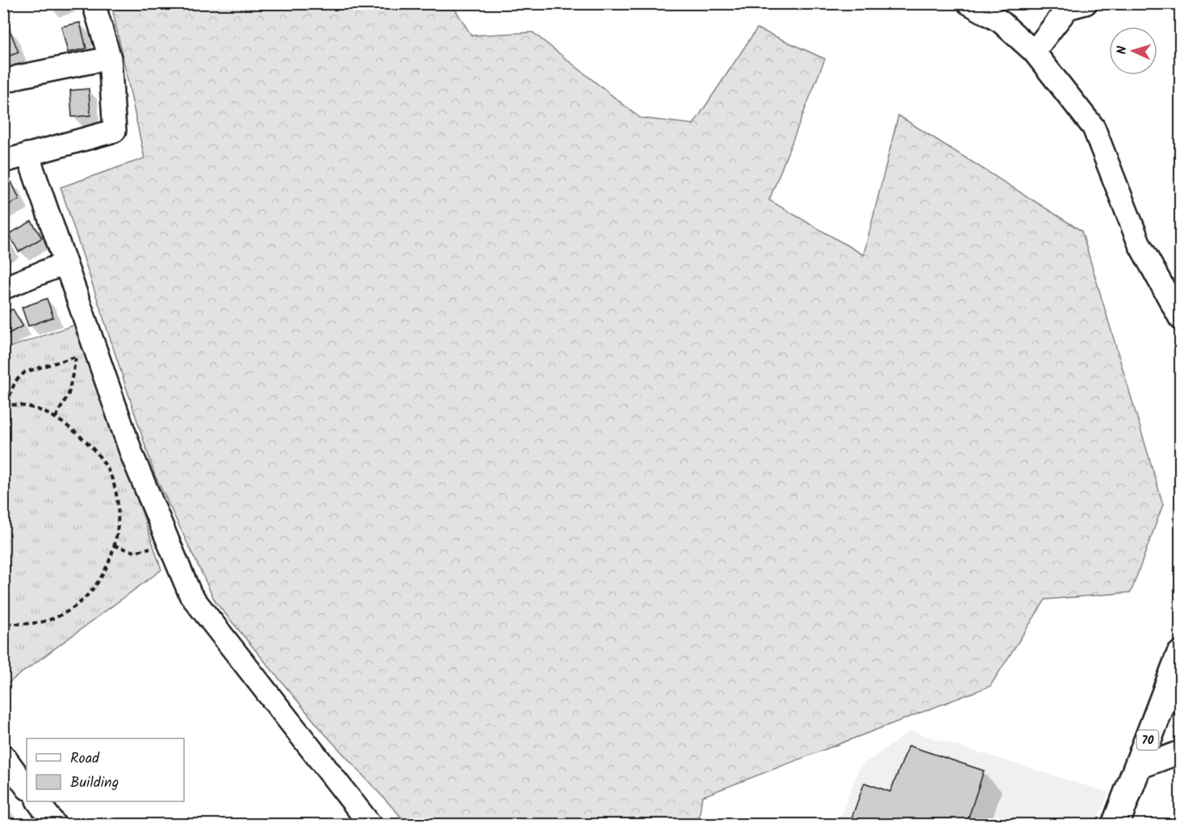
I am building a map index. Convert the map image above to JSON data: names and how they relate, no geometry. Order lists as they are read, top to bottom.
{
  "streets": {
    "main road": ["70"]
  },
  "legend": ["Road", "Building"],
  "north": "left"
}
